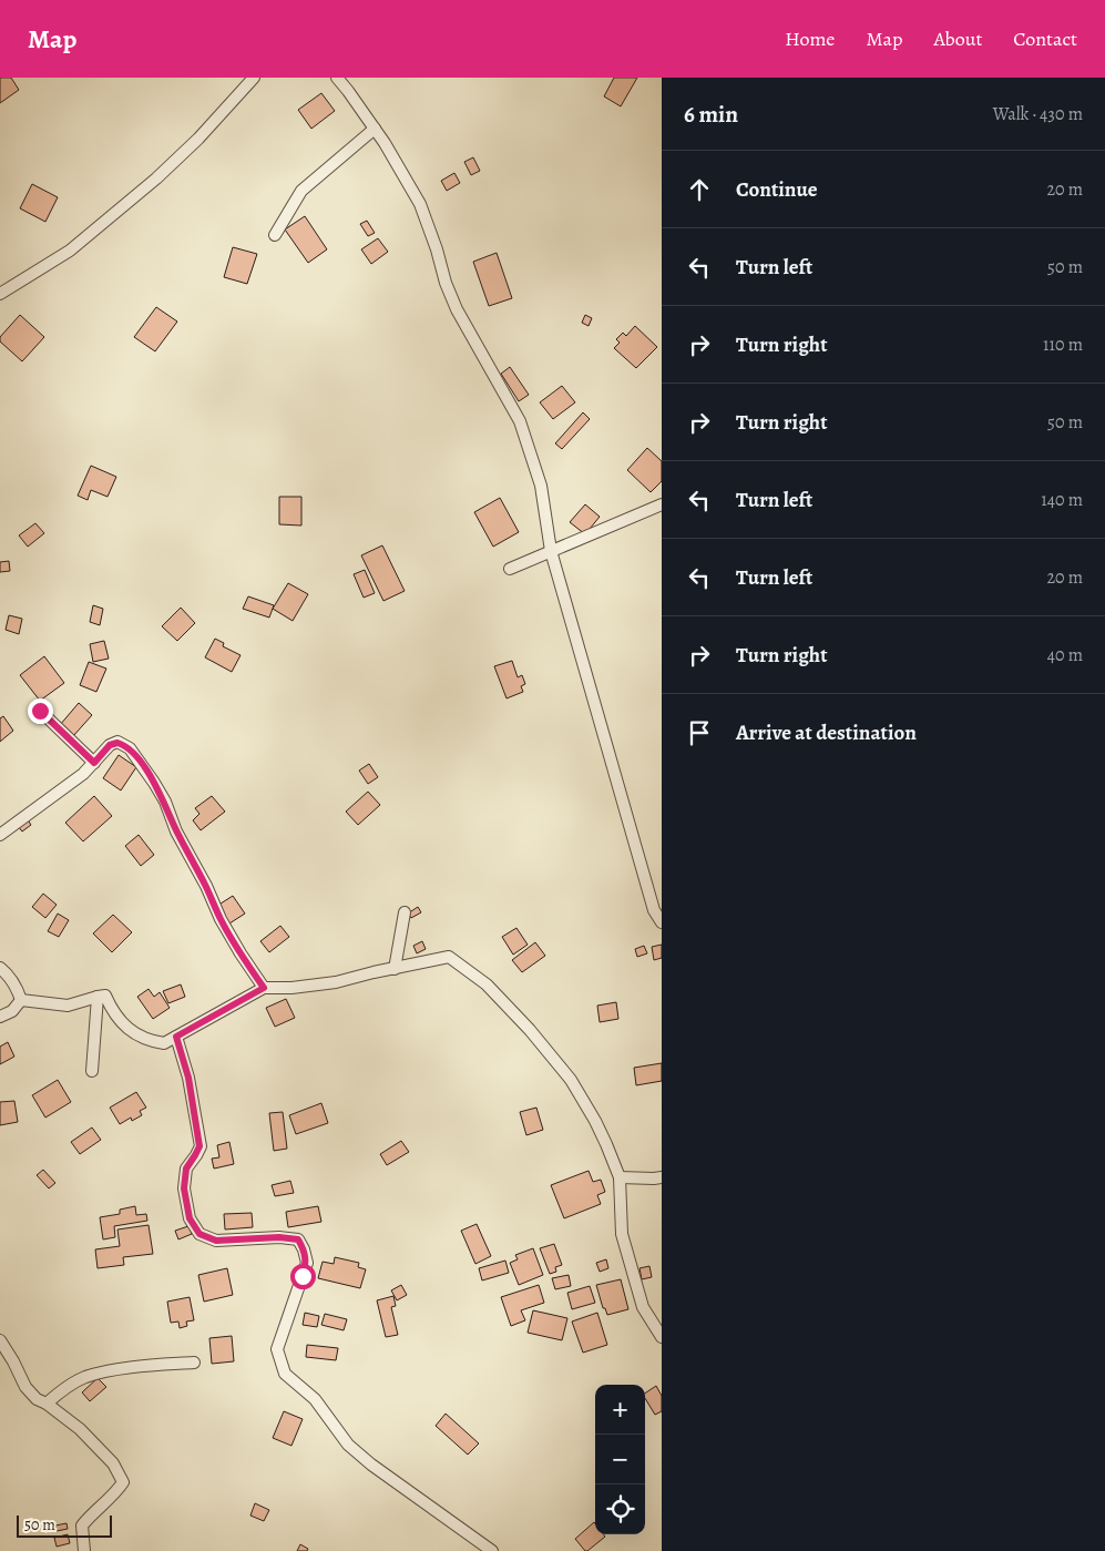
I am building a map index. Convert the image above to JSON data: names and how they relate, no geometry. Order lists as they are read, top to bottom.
{
  "scale_bar": "50 m",
  "page": {
    "header": "Map",
    "nav": [
      "Home",
      "Map",
      "About",
      "Contact"
    ],
    "heading": ["6 min", "Walk · 430 m"],
    "list": [
      ["Continue", "20 m"],
      ["Turn left", "50 m"],
      ["Turn right", "110 m"],
      ["Turn right", "50 m"],
      ["Turn left", "140 m"],
      ["Turn left", "20 m"],
      ["Turn right", "40 m"],
      "Arrive at destination"
    ],
    "map_buttons": ["+", "−"],
    "scale": "50 m"
  }
}
